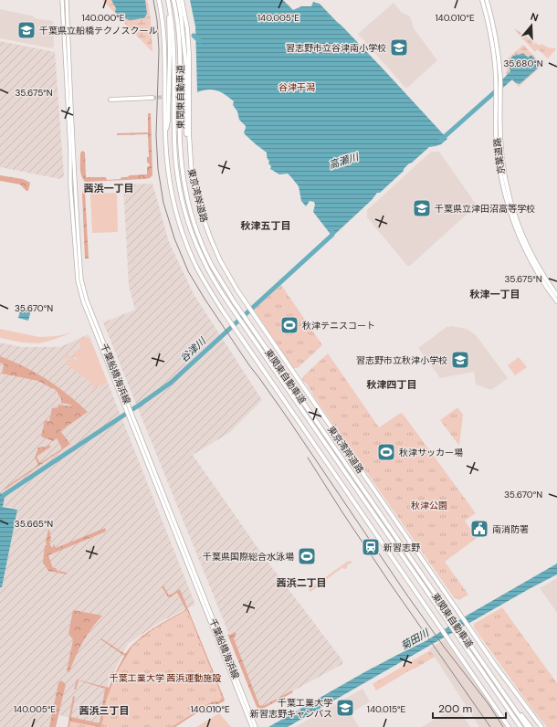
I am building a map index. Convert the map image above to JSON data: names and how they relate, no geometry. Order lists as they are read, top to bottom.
{
  "streets": {
    "highway": ["東関東自動車道", "京葉道路", "東京湾岸道路"],
    "main road": ["千葉船橋海浜線"]
  },
  "districts": [
    "茜浜一丁目",
    "秋津五丁目",
    "秋津一丁目",
    "秋津四丁目",
    "茜浜二丁目",
    "茜浜三丁目"
  ],
  "water": ["高瀬川", "谷津川", "菊田川"],
  "parks": ["谷津干潟", "秋津公園", "千葉工業大学 茜浜運動施設"],
  "places": {
    "school or university": [
      "千葉県立船橋テクノスクール",
      "習志野市立谷津南小学校",
      "千葉県立津田沼高等学校",
      "習志野市立秋津小学校",
      "千葉工業大学 新習志野キャンパス"
    ],
    "sports": ["秋津テニスコート", "秋津サッカー場", "千葉県国際総合水泳場"],
    "public building": ["南消防署"],
    "station": ["新習志野"]
  },
  "scale_bar": "200 m",
  "north": "top",
  "coordinates": [
    "140.000°E",
    "140.005°E",
    "140.010°E",
    "35.680°N",
    "35.675°N",
    "35.670°N",
    "35.665°N",
    "140.015°E"
  ]
}
